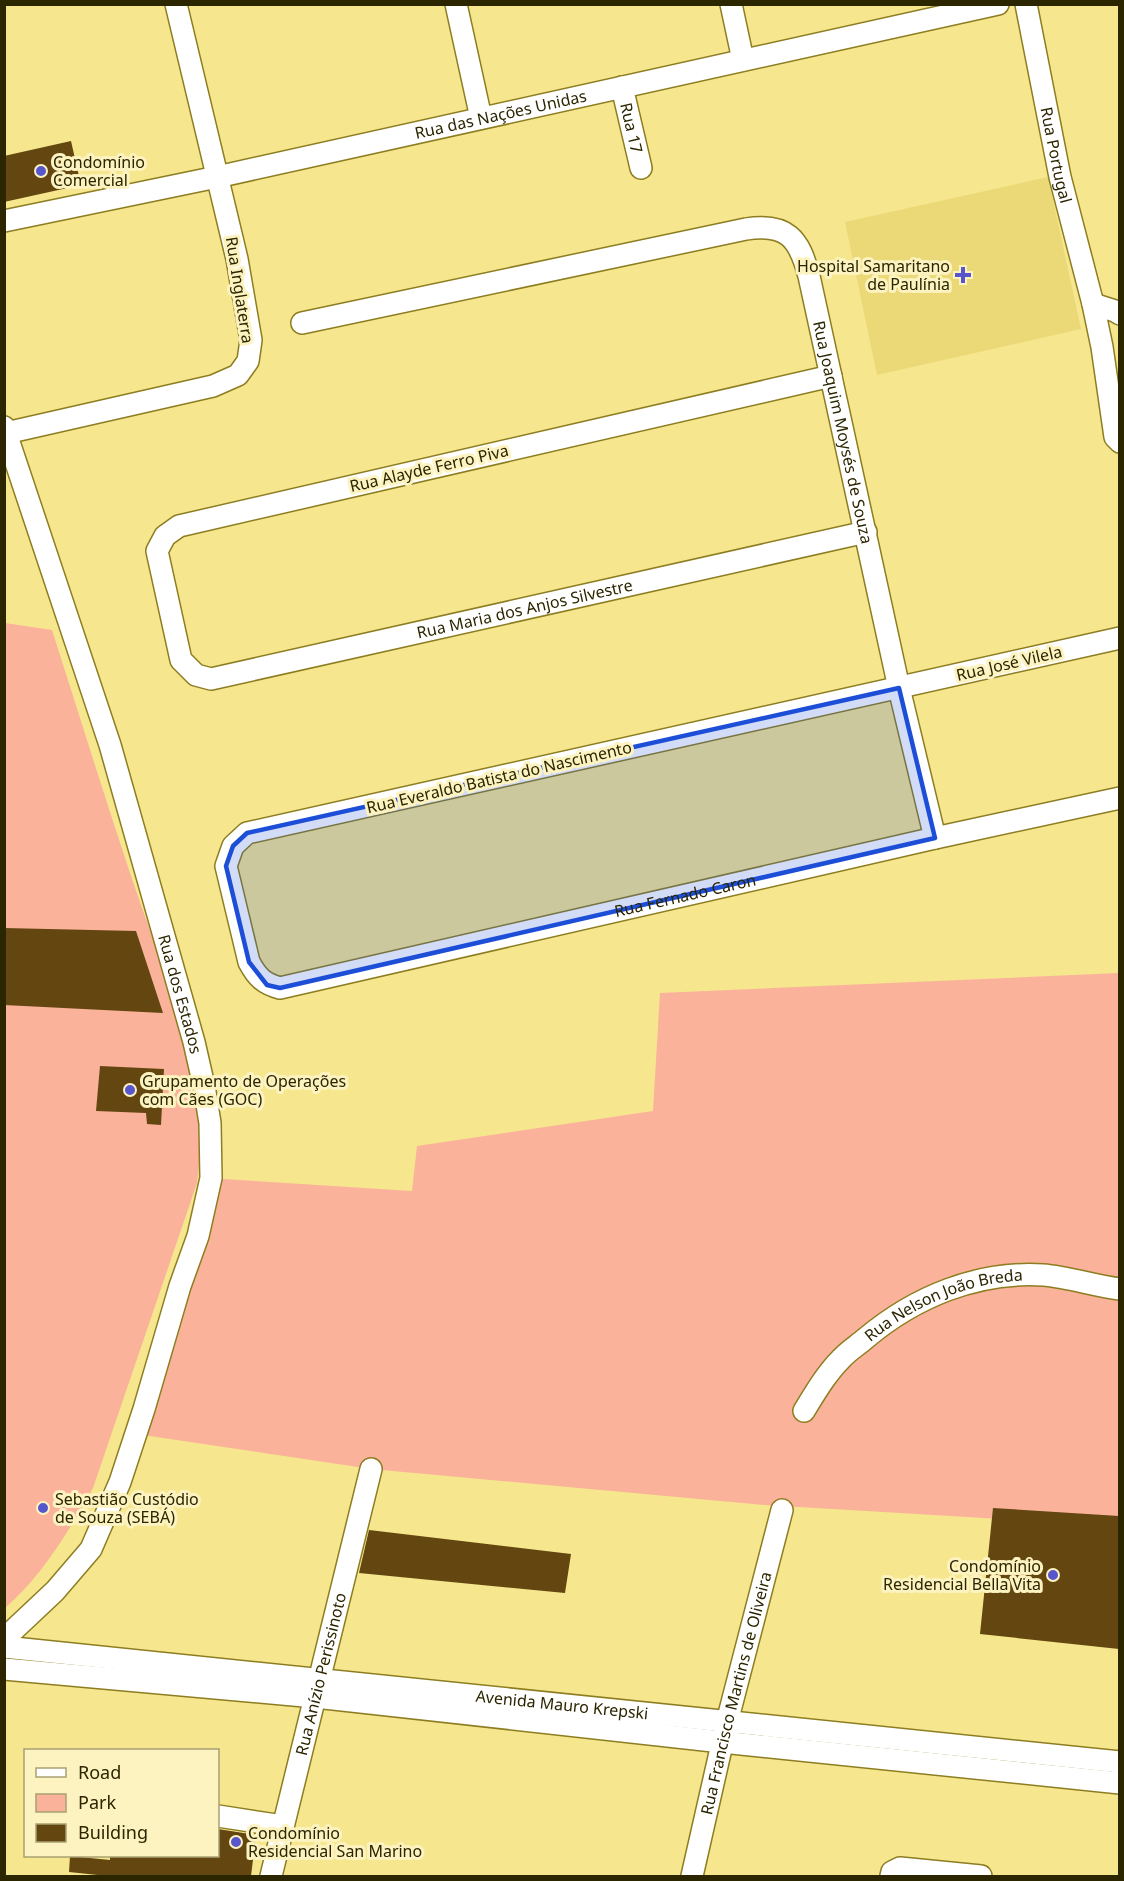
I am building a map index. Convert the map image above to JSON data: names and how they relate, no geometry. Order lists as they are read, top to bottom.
{
  "streets": {
    "street": [
      "Rua das Nações Unidas",
      "Rua 17",
      "Rua Portugal",
      "Rua Inglaterra",
      "Rua Joaquim Moysés de Souza",
      "Rua Alayde Ferro Piva",
      "Rua Maria dos Anjos Silvestre",
      "Rua José Vilela",
      "Rua Everaldo Batista do Nascimento",
      "Rua Fernado Caron",
      "Rua dos Estados",
      "Rua Nelson João Breda",
      "Rua Anízio Perissinoto",
      "Rua Francisco Martins de Oliveira",
      "Avenida Mauro Krepski"
    ]
  },
  "crossings": [
    ["Rua das Nações Unidas", "Rua 17"],
    ["Rua das Nações Unidas", "Rua Inglaterra"],
    ["Rua Inglaterra", "Rua dos Estados"],
    ["Rua Joaquim Moysés de Souza", "Rua Alayde Ferro Piva"],
    ["Rua Joaquim Moysés de Souza", "Rua Maria dos Anjos Silvestre"],
    ["Rua Joaquim Moysés de Souza", "Rua José Vilela"],
    ["Rua Joaquim Moysés de Souza", "Rua Everaldo Batista do Nascimento"],
    ["Rua Joaquim Moysés de Souza", "Rua Fernado Caron"],
    ["Rua Alayde Ferro Piva", "Rua Maria dos Anjos Silvestre"],
    ["Rua José Vilela", "Rua Everaldo Batista do Nascimento"],
    ["Rua Everaldo Batista do Nascimento", "Rua Fernado Caron"],
    ["Rua Anízio Perissinoto", "Avenida Mauro Krepski"],
    ["Rua Francisco Martins de Oliveira", "Avenida Mauro Krepski"]
  ],
  "places": {
    "other": [
      "Condomínio Comercial",
      "Grupamento de Operações com Cães (GOC)",
      "Sebastião Custódio de Souza (SEBÁ)",
      "Condomínio Residencial Bella Vita",
      "Condomínio Residencial San Marino"
    ],
    "health": ["Hospital Samaritano de Paulínia"]
  },
  "legend": ["Road", "Park", "Building"]
}
